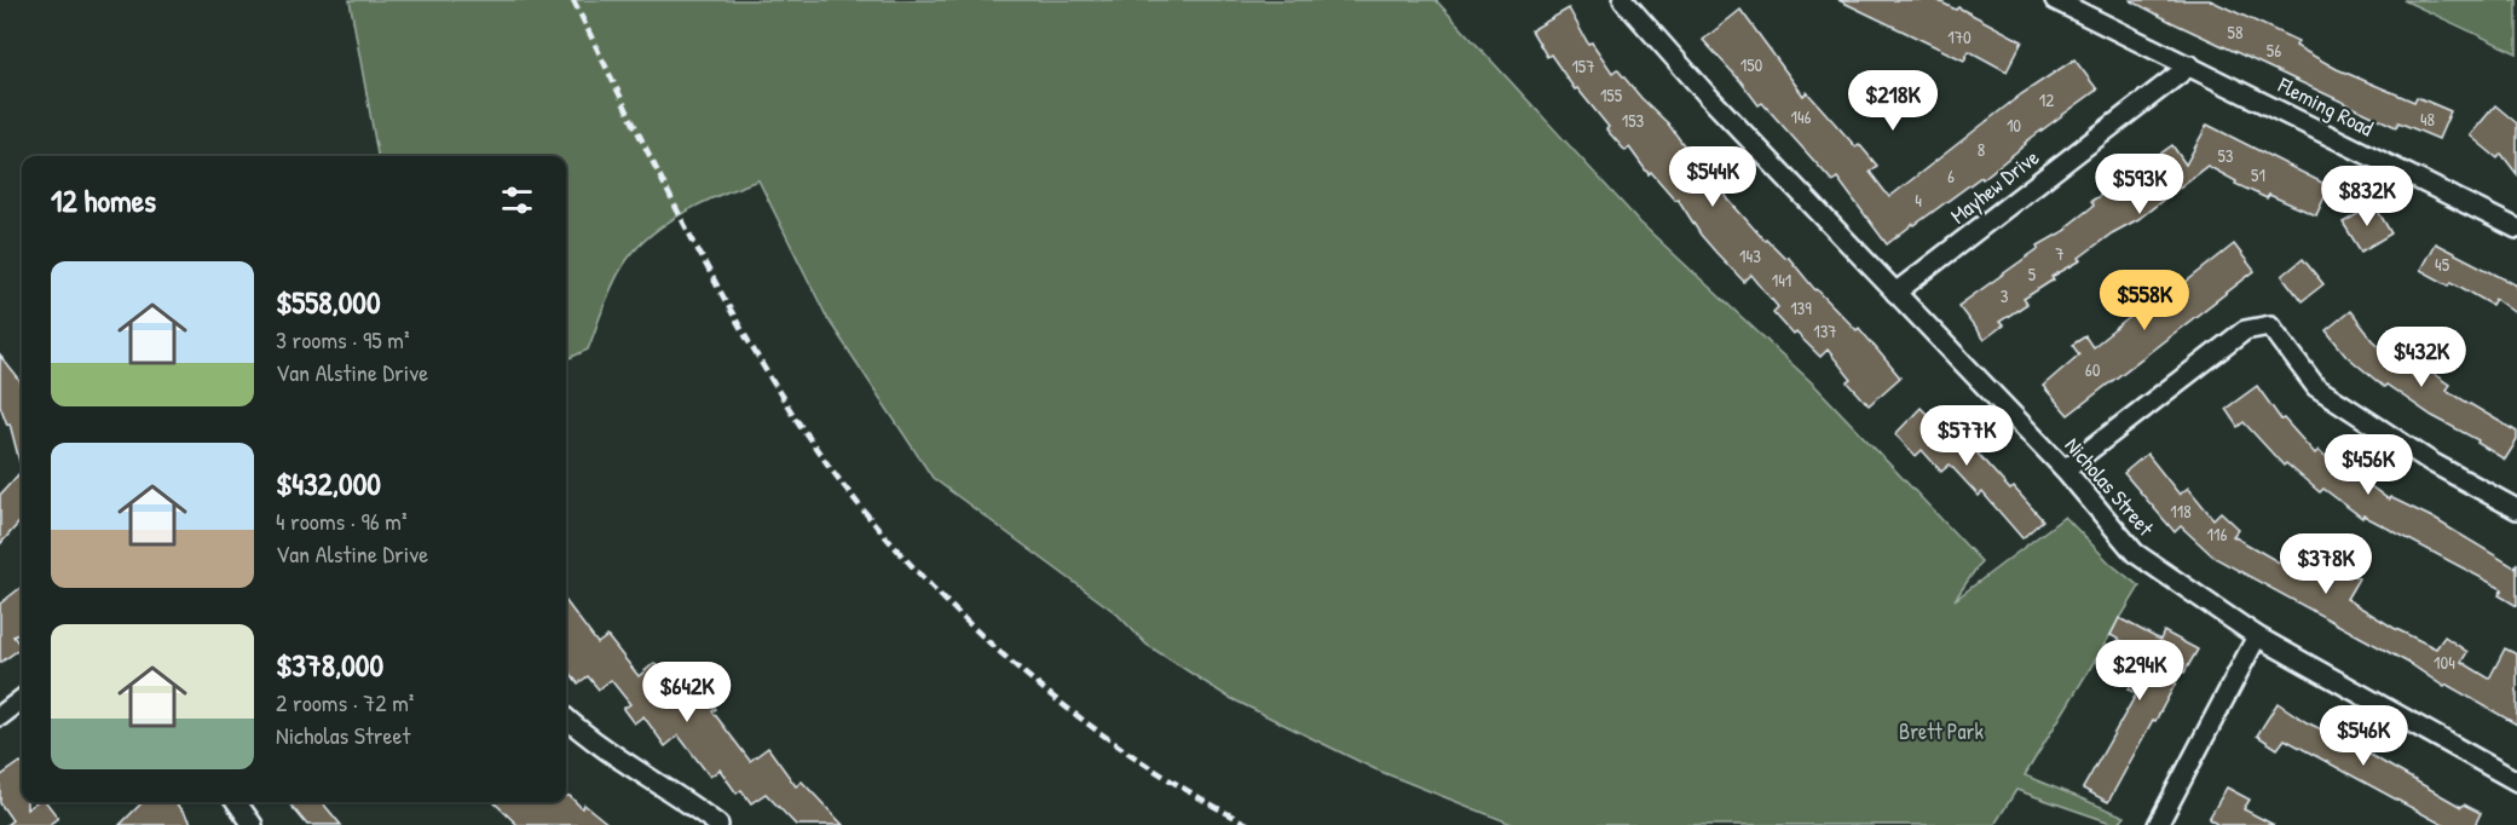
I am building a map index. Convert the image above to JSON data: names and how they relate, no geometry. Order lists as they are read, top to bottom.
{
  "streets": {
    "street": ["Fleming Road", "Mayhew Drive", "Nicholas Street"]
  },
  "crossings": [
    ["Fleming Road", "Mayhew Drive"],
    ["Mayhew Drive", "Nicholas Street"]
  ],
  "parks": ["Brett Park"],
  "house_numbers": [
    "58",
    "170",
    "56",
    "150",
    "157",
    "155",
    "12",
    "146",
    "48",
    "153",
    "10",
    "8",
    "53",
    "51",
    "6",
    "4",
    "7",
    "143",
    "45",
    "5",
    "141",
    "3",
    "139",
    "137",
    "60",
    "118",
    "116",
    "104"
  ],
  "page": {
    "price": [
      "$218K",
      "$544K",
      "$593K",
      "$832K",
      "$558K",
      "$432K",
      "$577K",
      "$456K",
      "$378K",
      "$294K",
      "$642K",
      "$546K"
    ],
    "heading": "12 homes",
    "list": [
      {
        "name": "$558,000",
        "note": "3 rooms · 95 m² · Van Alstine Drive"
      },
      {
        "name": "$432,000",
        "note": "4 rooms · 96 m² · Van Alstine Drive"
      },
      {
        "name": "$378,000",
        "note": "2 rooms · 72 m² · Nicholas Street"
      }
    ]
  }
}
